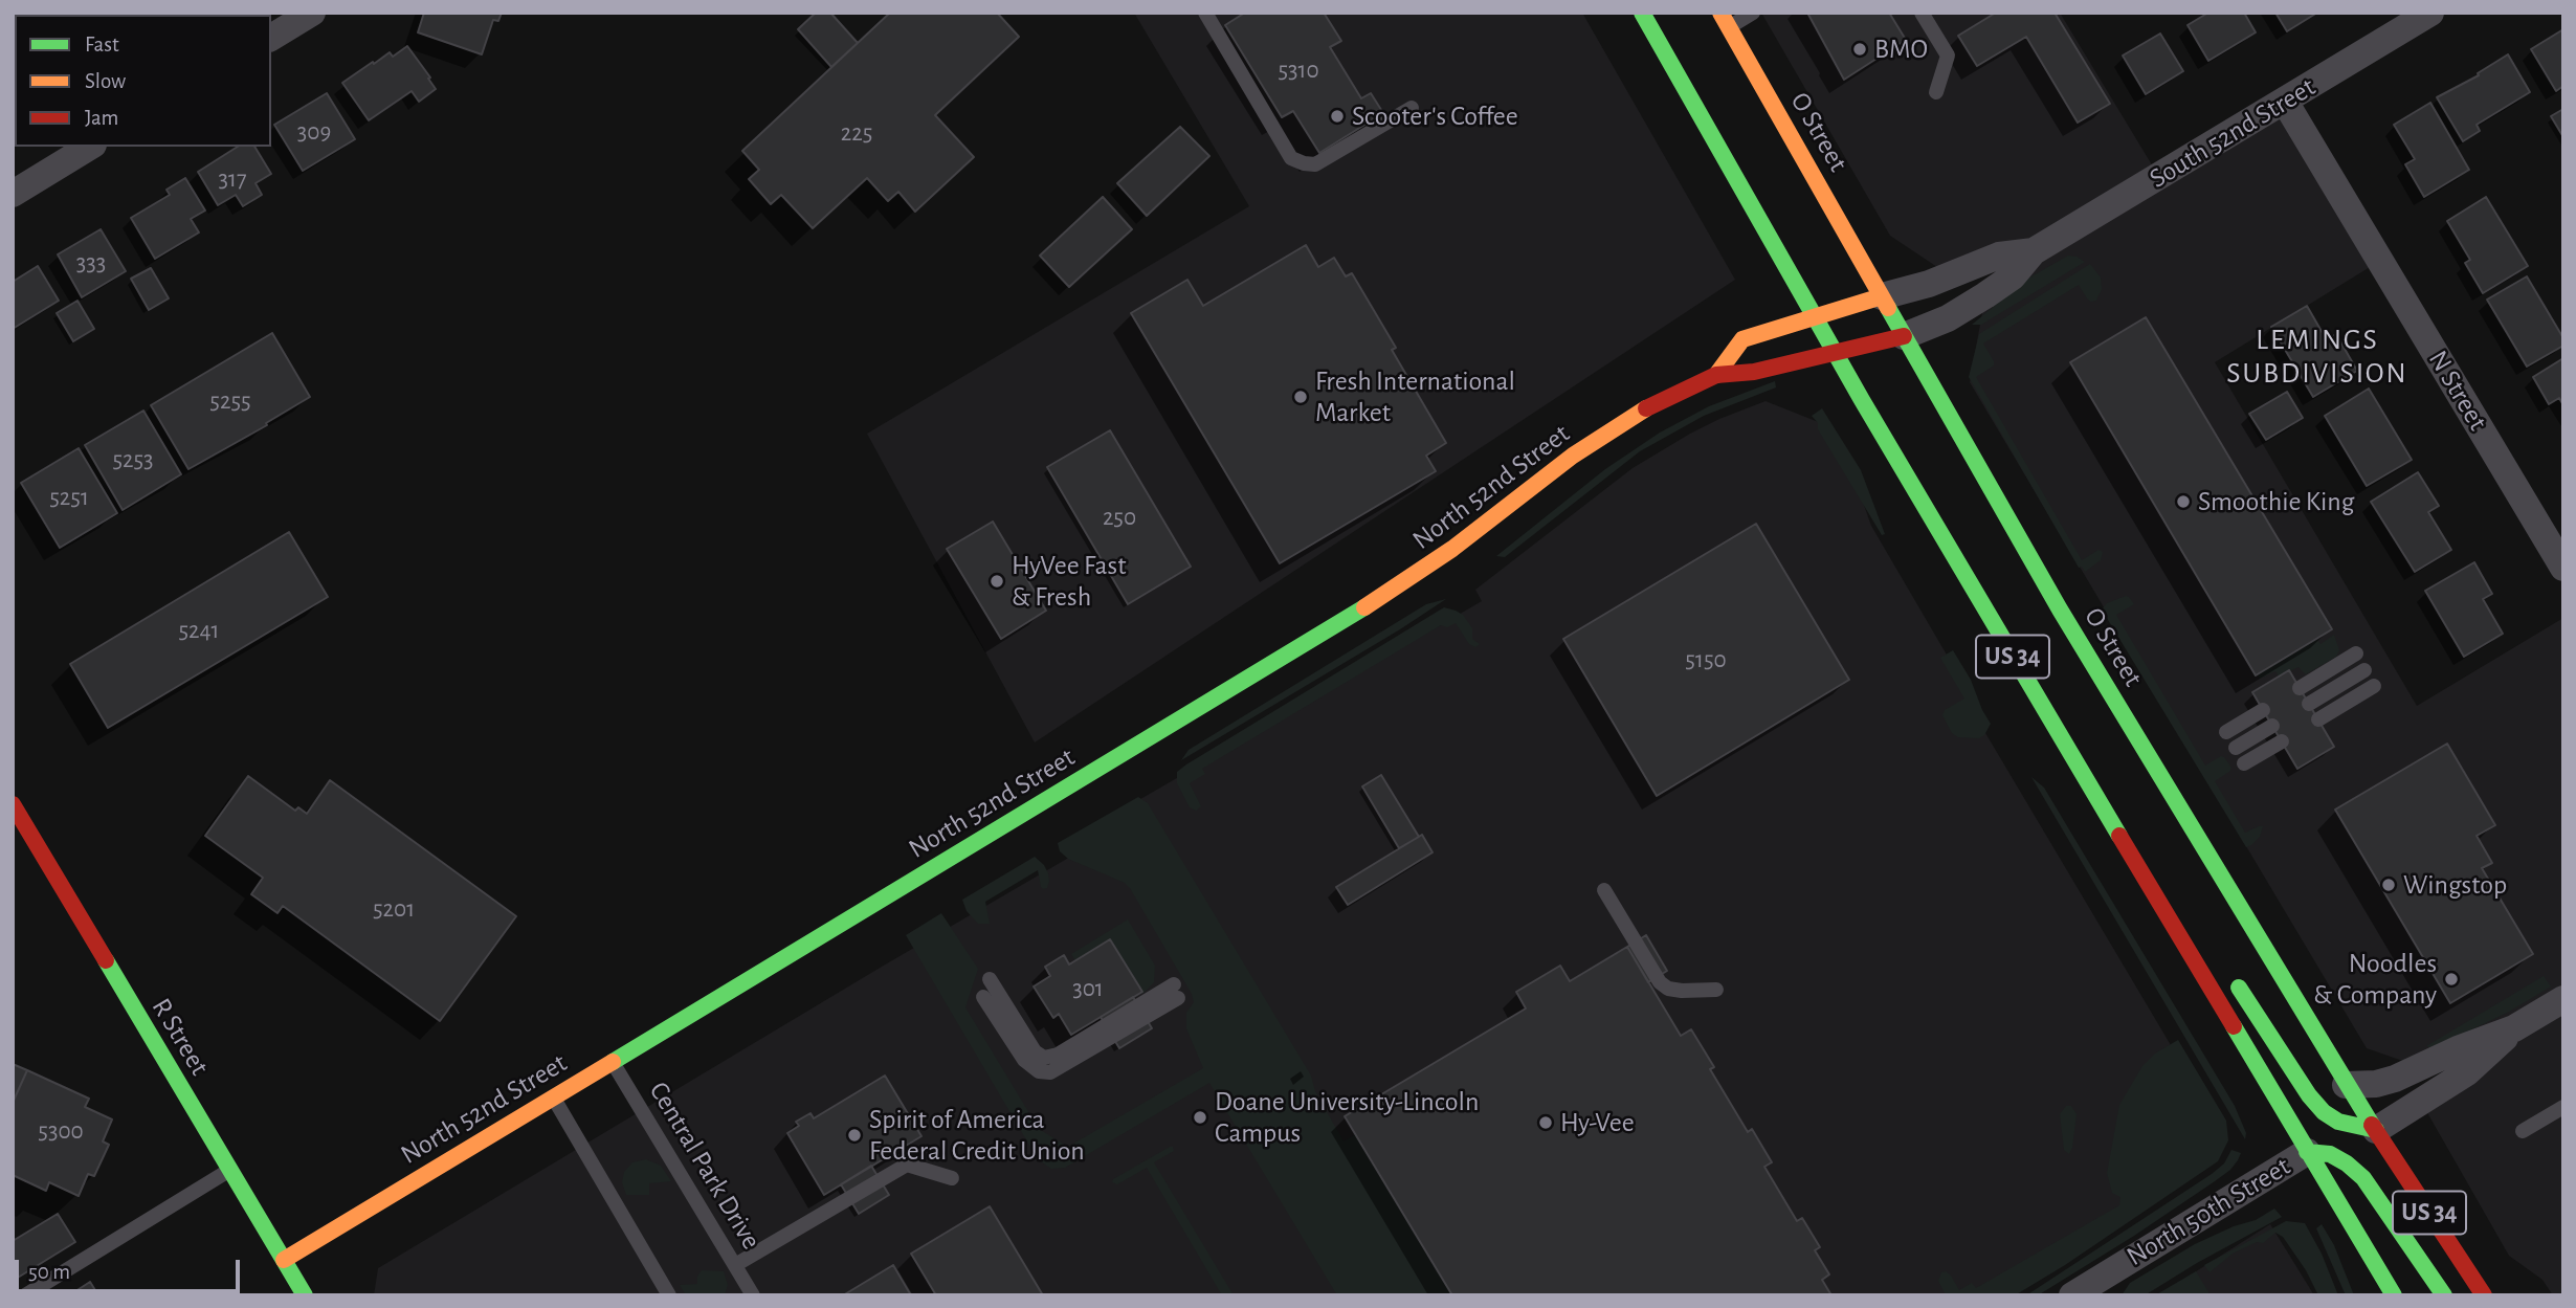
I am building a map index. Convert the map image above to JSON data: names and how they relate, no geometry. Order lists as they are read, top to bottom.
{
  "streets": {
    "main road": [
      "O Street",
      "North 52nd Street",
      "US 34",
      "R Street"
    ],
    "street": ["South 52nd Street", "N Street", "North 50th Street"],
    "lane": ["Central Park Drive"]
  },
  "crossings": [
    ["O Street", "South 52nd Street"],
    ["O Street", "North 52nd Street"],
    ["South 52nd Street", "N Street"],
    ["South 52nd Street", "North 52nd Street"],
    ["North 52nd Street", "US 34"],
    ["North 52nd Street", "R Street"],
    ["North 52nd Street", "Central Park Drive"],
    ["US 34", "North 50th Street"]
  ],
  "districts": ["LEMINGS SUBDIVISION"],
  "places": [
    "BMO",
    "Scooter's Coffee",
    "Fresh International Market",
    "Smoothie King",
    "HyVee Fast & Fresh",
    "Wingstop",
    "Noodles & Company",
    "Doane University-Lincoln Campus",
    "Hy-Vee",
    "Spirit of America Federal Credit Union"
  ],
  "house_numbers": [
    "5310",
    "309",
    "225",
    "317",
    "333",
    "5255",
    "5253",
    "5251",
    "250",
    "5241",
    "5150",
    "5201",
    "301",
    "5300"
  ],
  "legend": ["Fast", "Slow", "Jam"],
  "scale_bar": "50 m"
}
